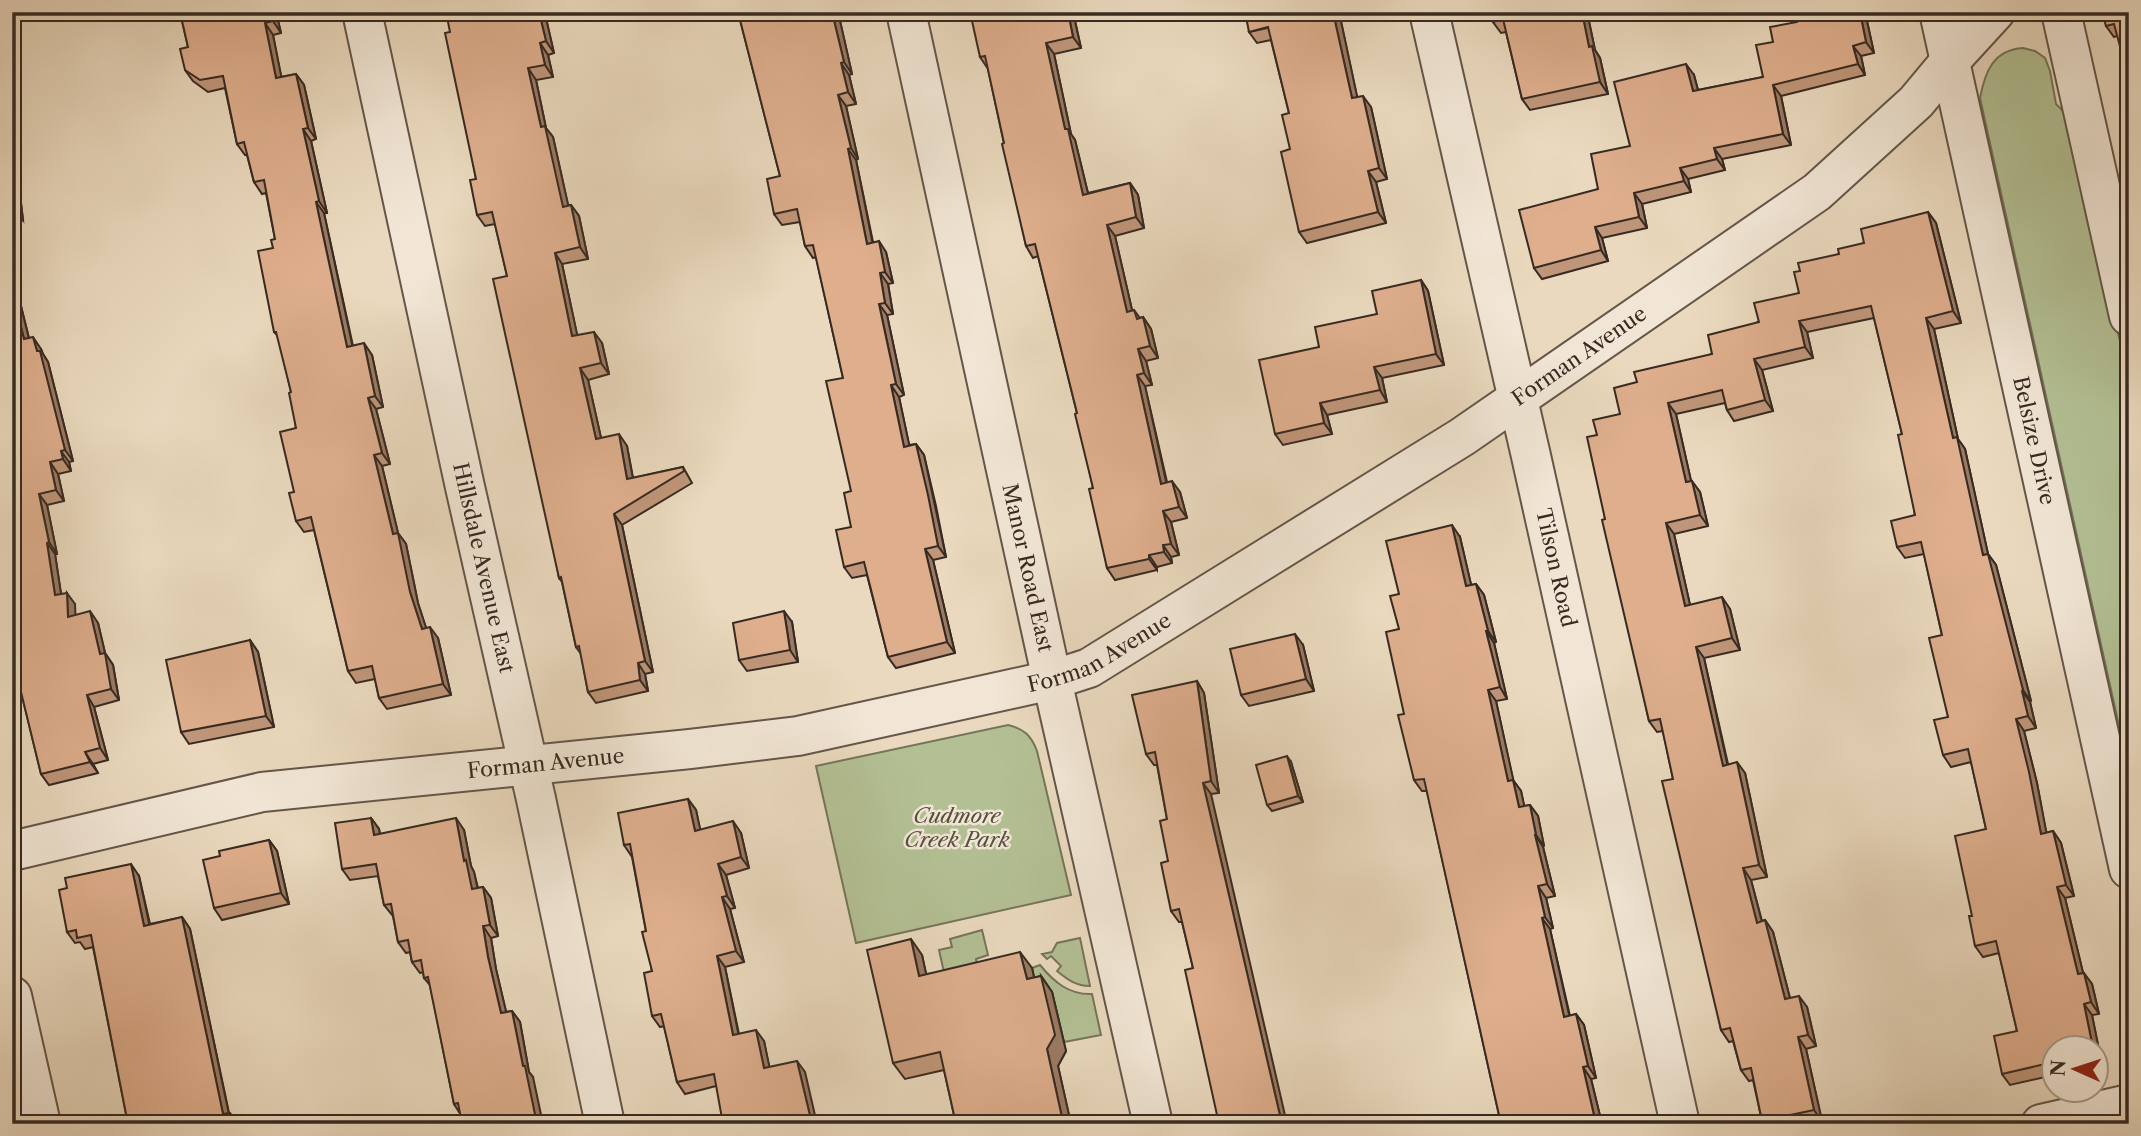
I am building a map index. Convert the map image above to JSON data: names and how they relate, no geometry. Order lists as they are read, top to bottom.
{
  "streets": {
    "street": [
      "Forman Avenue",
      "Belsize Drive",
      "Hillsdale Avenue East",
      "Manor Road East",
      "Tilson Road"
    ]
  },
  "crossings": [
    ["Forman Avenue", "Belsize Drive"],
    ["Forman Avenue", "Hillsdale Avenue East"],
    ["Forman Avenue", "Manor Road East"],
    ["Forman Avenue", "Tilson Road"]
  ],
  "parks": ["Cudmore Creek Park"],
  "north": "left"
}
